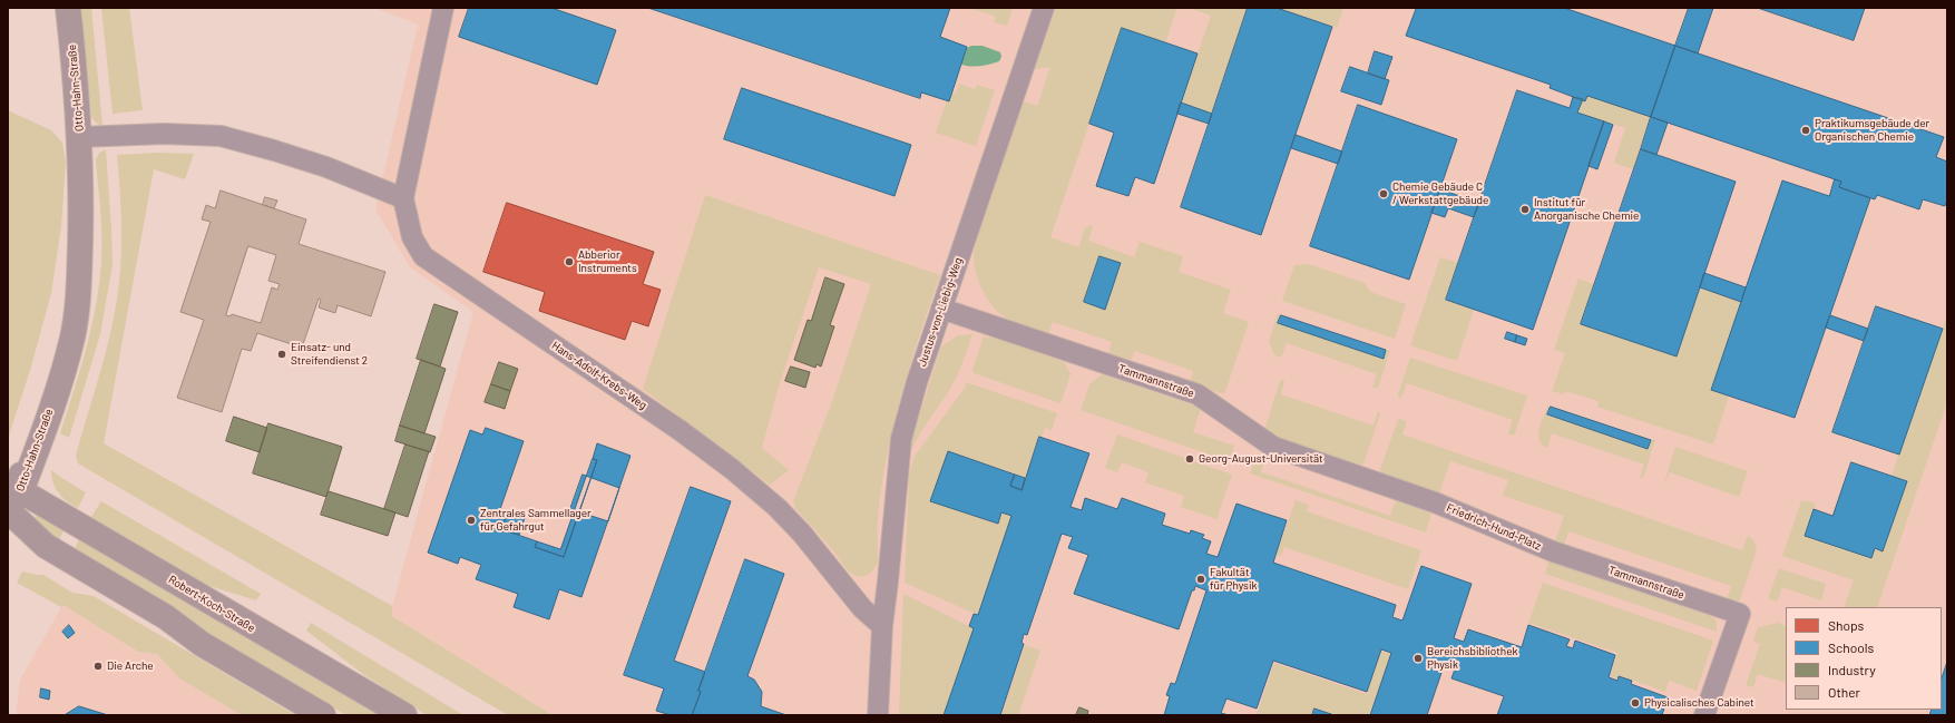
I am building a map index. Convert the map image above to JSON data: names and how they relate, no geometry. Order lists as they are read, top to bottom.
{
  "streets": {
    "street": [
      "Otto-Hahn-Straße",
      "Justus-von-Liebig-Weg",
      "Hans-Adolf-Krebs-Weg",
      "Tammannstraße",
      "Friedrich-Hund-Platz",
      "Robert-Koch-Straße"
    ]
  },
  "crossings": [
    ["Otto-Hahn-Straße", "Robert-Koch-Straße"],
    ["Justus-von-Liebig-Weg", "Hans-Adolf-Krebs-Weg"],
    ["Justus-von-Liebig-Weg", "Tammannstraße"],
    ["Tammannstraße", "Friedrich-Hund-Platz"]
  ],
  "places": [
    "Praktikumsgebäude der Organischen Chemie",
    "Chemie Gebäude C / Werkstattgebäude",
    "Institut für Anorganische Chemie",
    "Abberior Instruments",
    "Einsatz- und Streifendienst 2",
    "Georg-August-Universität",
    "Zentrales Sammellager für Gefahrgut",
    "Fakultät für Physik",
    "Bereichsbibliothek Physik",
    "Die Arche",
    "Physicalisches Cabinet"
  ],
  "legend": [
    "Shops",
    "Schools",
    "Industry",
    "Other"
  ]
}
